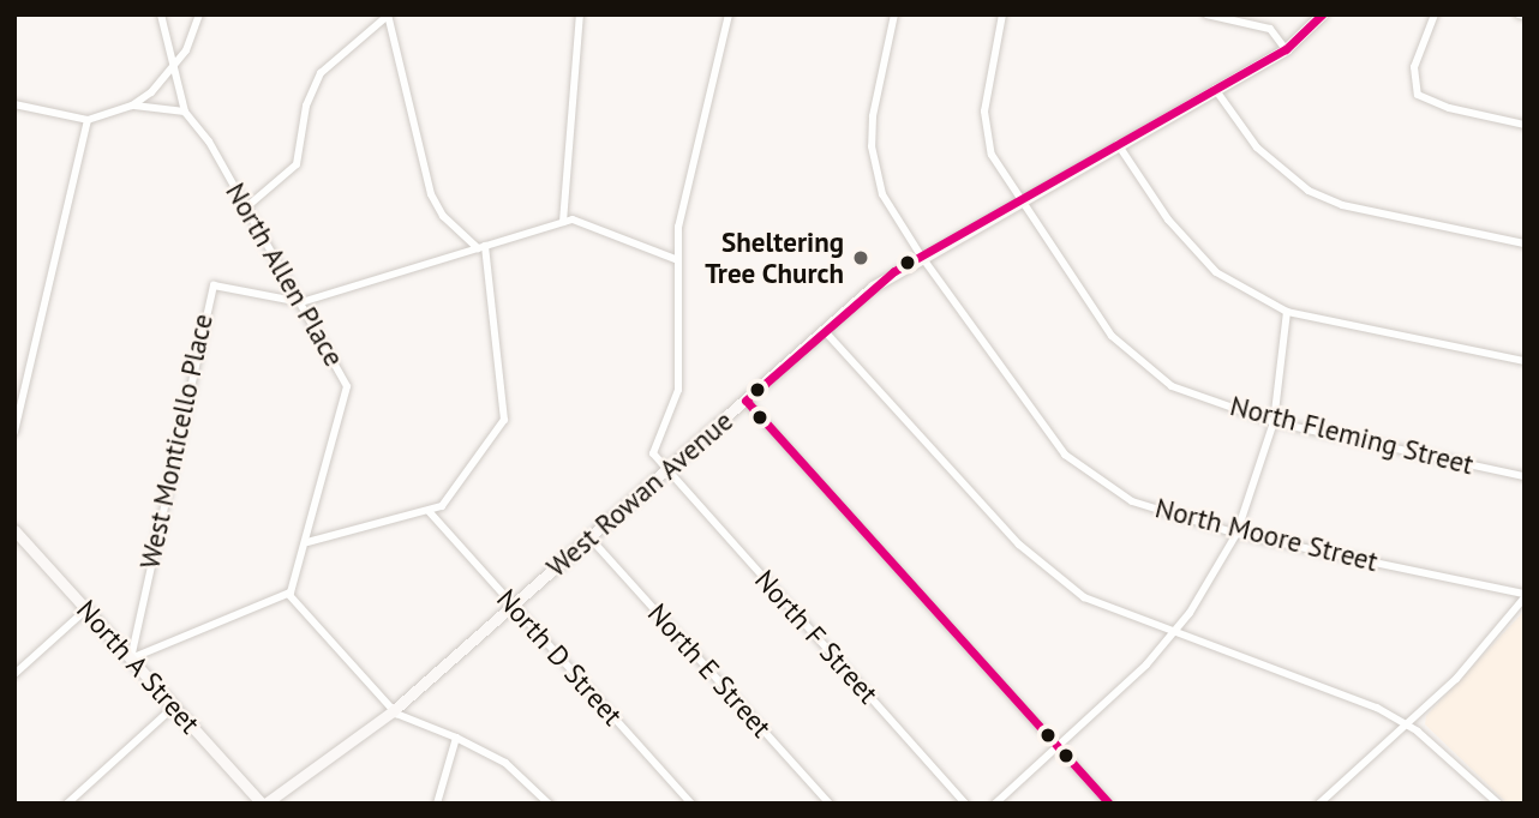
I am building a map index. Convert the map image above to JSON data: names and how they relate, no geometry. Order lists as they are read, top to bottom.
{
  "streets": {
    "street": [
      "North Allen Place",
      "North Fleming Street",
      "West Monticello Place",
      "West Rowan Avenue",
      "North Moore Street",
      "North F Street",
      "North D Street",
      "North A Street",
      "North E Street"
    ]
  },
  "crossings": [
    ["North Allen Place", "West Monticello Place"],
    ["North Fleming Street", "West Rowan Avenue"],
    ["West Monticello Place", "North A Street"],
    ["West Rowan Avenue", "North Moore Street"],
    ["West Rowan Avenue", "North F Street"],
    ["West Rowan Avenue", "North D Street"],
    ["West Rowan Avenue", "North A Street"],
    ["West Rowan Avenue", "North E Street"]
  ],
  "places": ["Sheltering Tree Church"]
}
